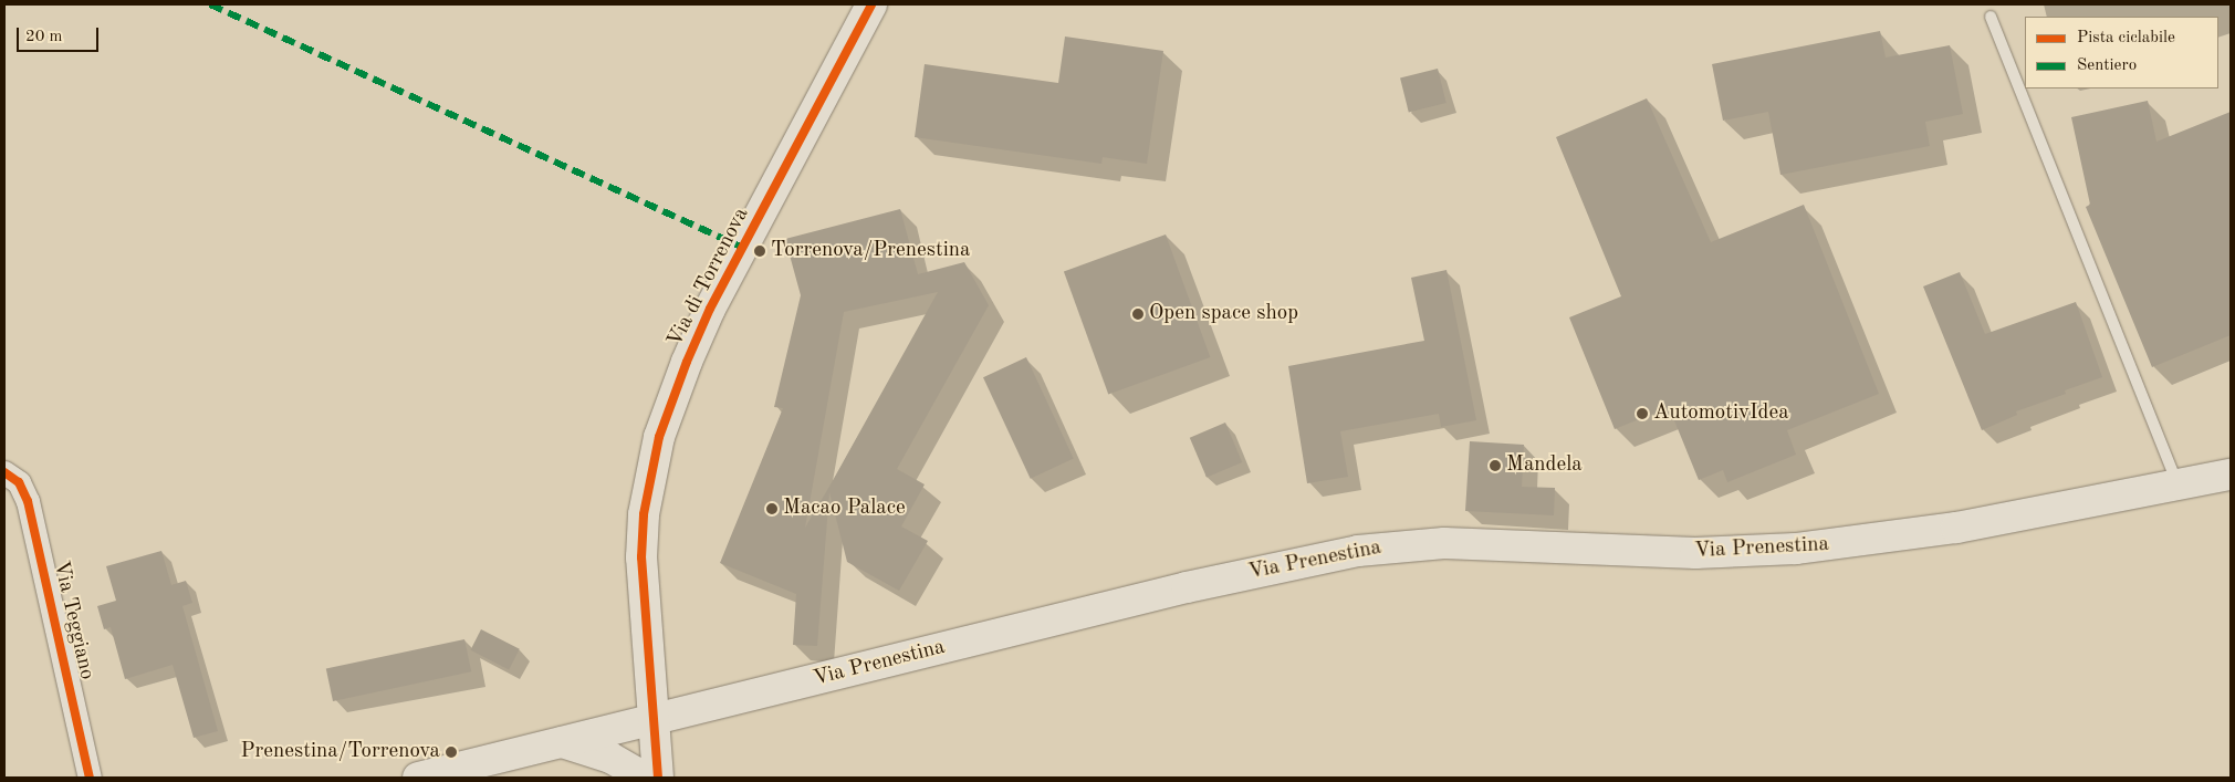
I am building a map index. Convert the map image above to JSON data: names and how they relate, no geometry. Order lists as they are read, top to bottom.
{
  "streets": {
    "main road": ["Via di Torrenova", "Via Prenestina"],
    "street": ["Via Teggiano"]
  },
  "crossings": [
    ["Via di Torrenova", "Via Prenestina"]
  ],
  "places": [
    "Torrenova/Prenestina",
    "Open space shop",
    "AutomotivIdea",
    "Mandela",
    "Macao Palace",
    "Prenestina/Torrenova"
  ],
  "legend": ["Pista ciclabile", "Sentiero"],
  "scale_bar": "20 m"
}
